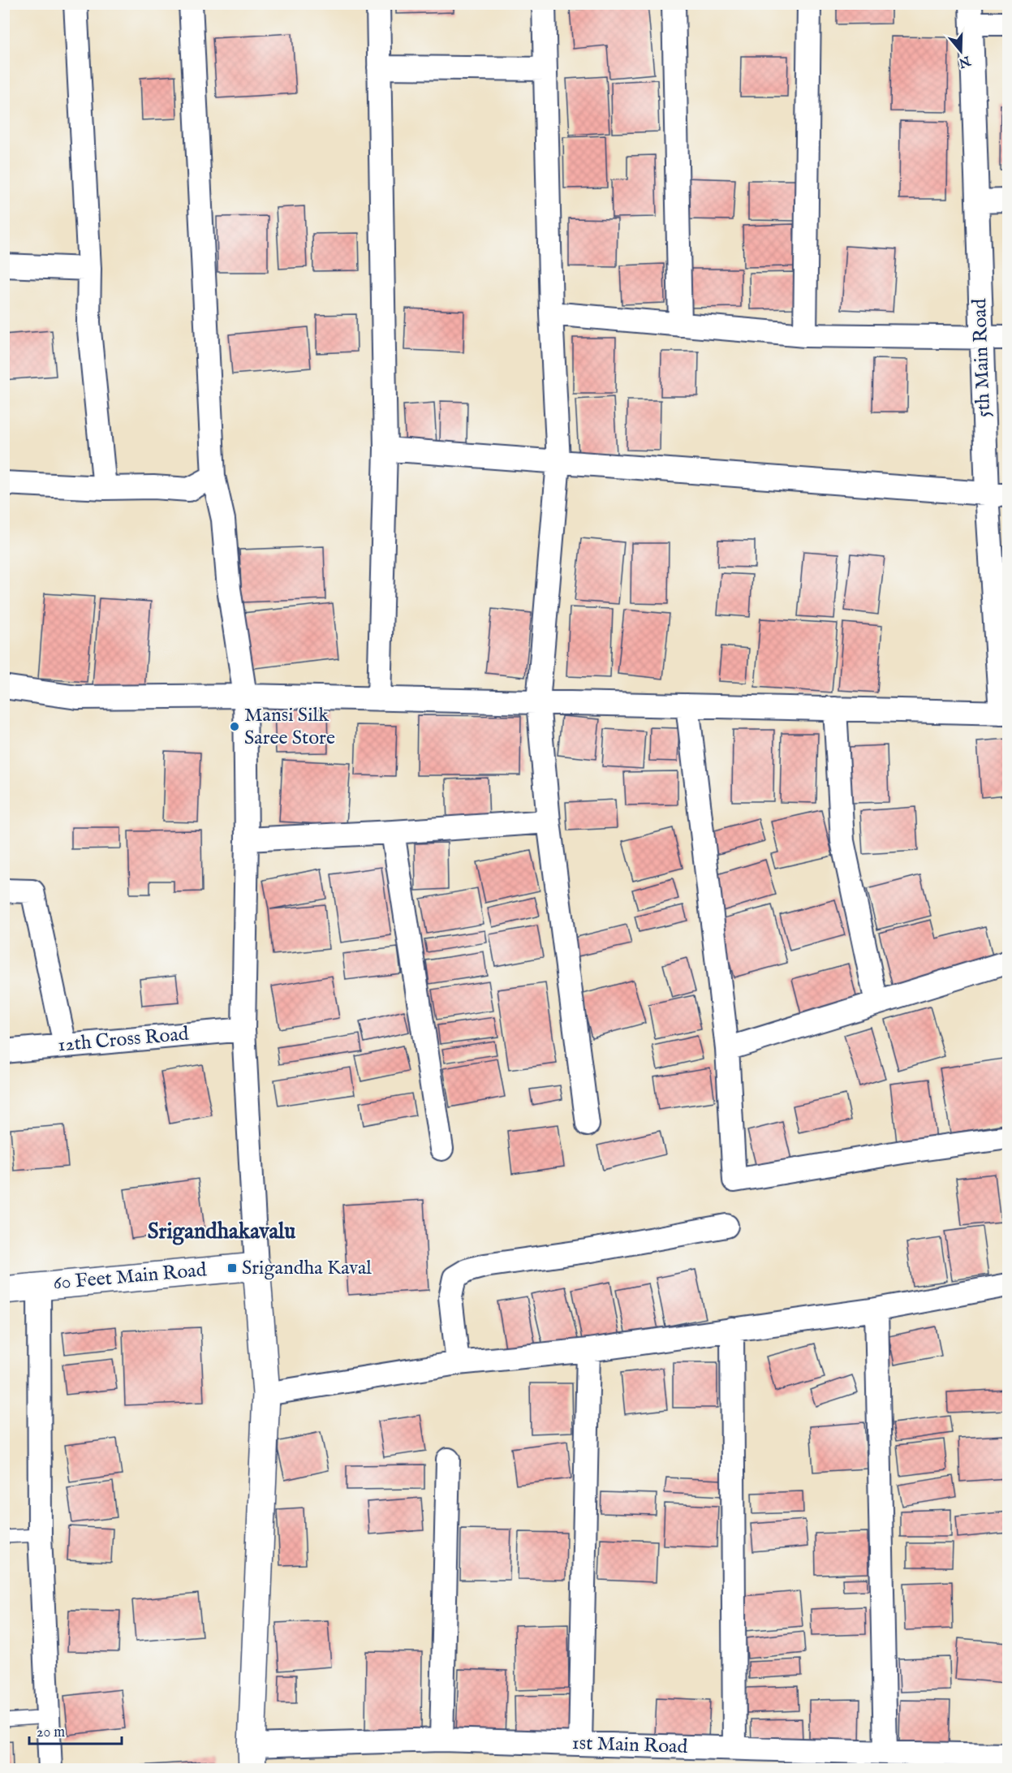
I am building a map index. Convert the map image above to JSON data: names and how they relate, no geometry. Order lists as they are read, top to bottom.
{
  "streets": {
    "street": [
      "5th Main Road",
      "12th Cross Road",
      "60 Feet Main Road",
      "1st Main Road"
    ]
  },
  "districts": ["Srigandhakavalu"],
  "places": {
    "other": ["Mansi Silk Saree Store"],
    "transit": ["Srigandha Kaval"]
  },
  "scale_bar": "20 m",
  "north": "bottom"
}
